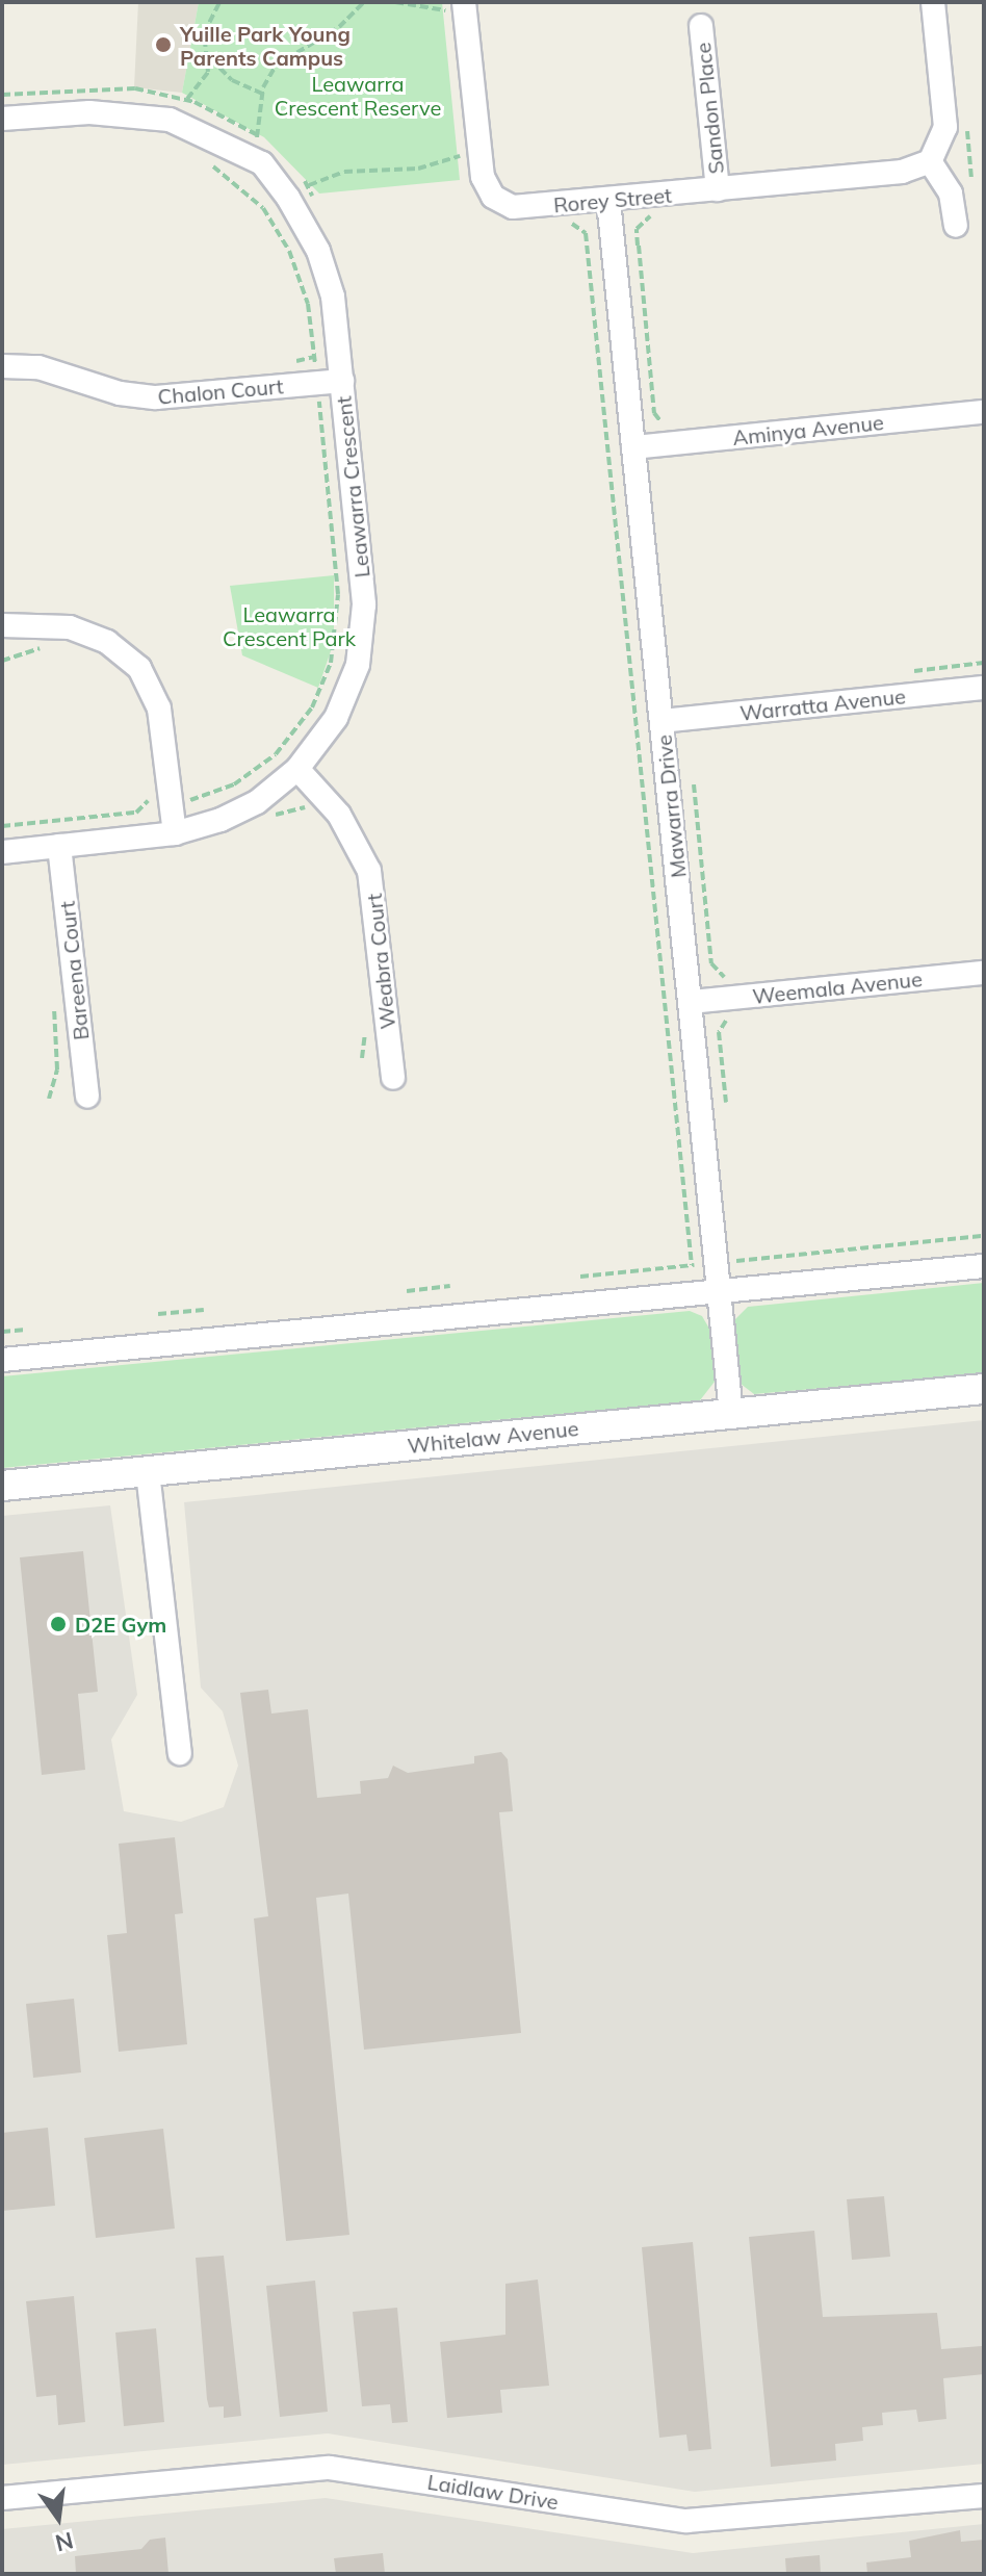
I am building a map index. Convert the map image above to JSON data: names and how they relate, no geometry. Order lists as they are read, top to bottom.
{
  "streets": {
    "street": [
      "Sandon Place",
      "Rorey Street",
      "Chalon Court",
      "Aminya Avenue",
      "Leawarra Crescent",
      "Warratta Avenue",
      "Mawarra Drive",
      "Weabra Court",
      "Bareena Court",
      "Weemala Avenue",
      "Whitelaw Avenue",
      "Laidlaw Drive"
    ]
  },
  "crossings": [
    ["Sandon Place", "Rorey Street"],
    ["Rorey Street", "Mawarra Drive"],
    ["Chalon Court", "Leawarra Crescent"],
    ["Aminya Avenue", "Mawarra Drive"],
    ["Leawarra Crescent", "Weabra Court"],
    ["Leawarra Crescent", "Bareena Court"],
    ["Warratta Avenue", "Mawarra Drive"],
    ["Mawarra Drive", "Weemala Avenue"],
    ["Mawarra Drive", "Whitelaw Avenue"]
  ],
  "parks": ["Leawarra Crescent Reserve", "Leawarra Crescent Park"],
  "places": ["Yuille Park Young Parents Campus", "D2E Gym"],
  "north": "bottom"
}
